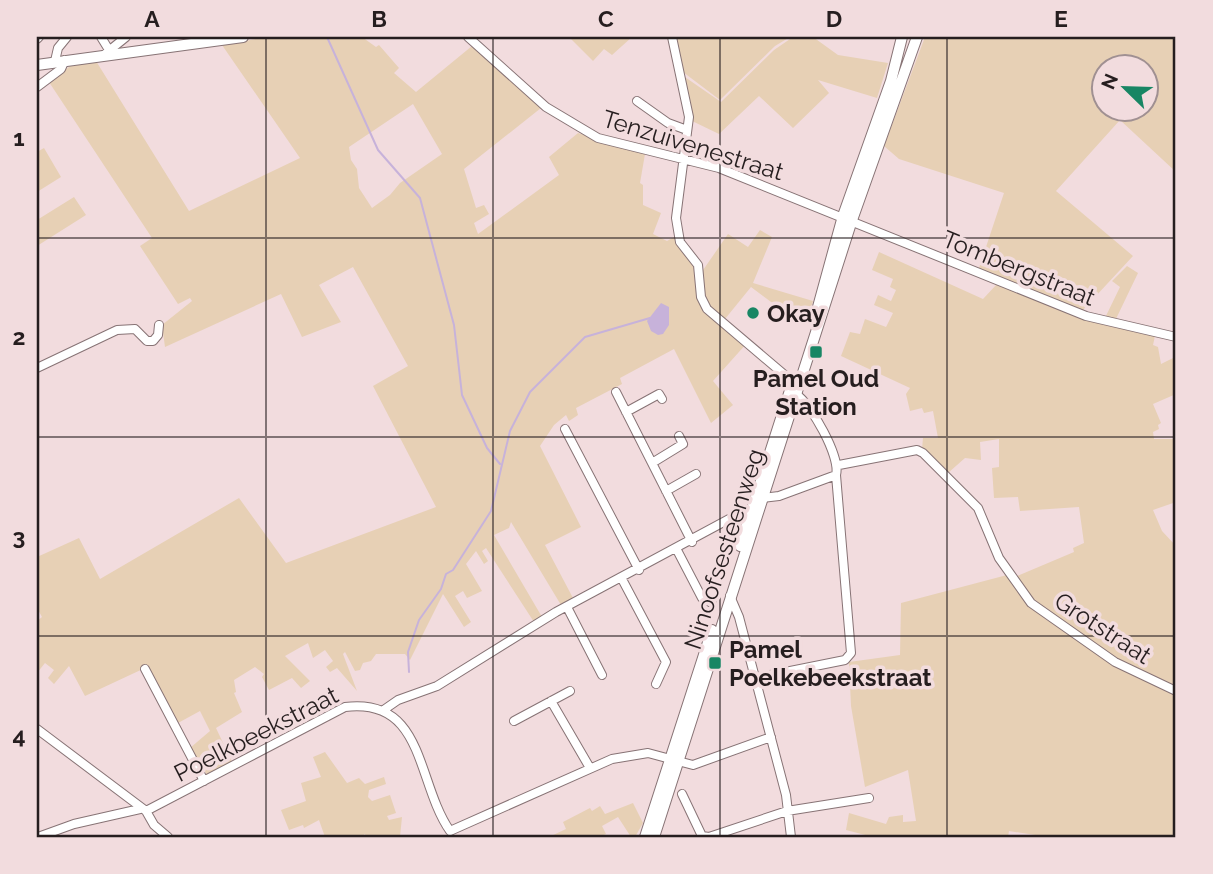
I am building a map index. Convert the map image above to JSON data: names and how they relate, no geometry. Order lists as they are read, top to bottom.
{
  "streets": {
    "main road": ["Ninoofsesteenweg"],
    "street": [
      "Tenzuivenestraat",
      "Tombergstraat",
      "Grotstraat",
      "Poelkbeekstraat"
    ]
  },
  "crossings": [
    ["Tenzuivenestraat", "Tombergstraat"],
    ["Tenzuivenestraat", "Ninoofsesteenweg"],
    ["Tombergstraat", "Ninoofsesteenweg"],
    ["Ninoofsesteenweg", "Poelkbeekstraat"]
  ],
  "places": {
    "other": ["Okay"],
    "transit": ["Pamel Oud Station", "Pamel Poelkebeekstraat"]
  },
  "north": "top left",
  "grid": {
    "columns": [
      "A",
      "B",
      "C",
      "D",
      "E"
    ],
    "rows": [
      "1",
      "2",
      "3",
      "4"
    ]
  }
}
